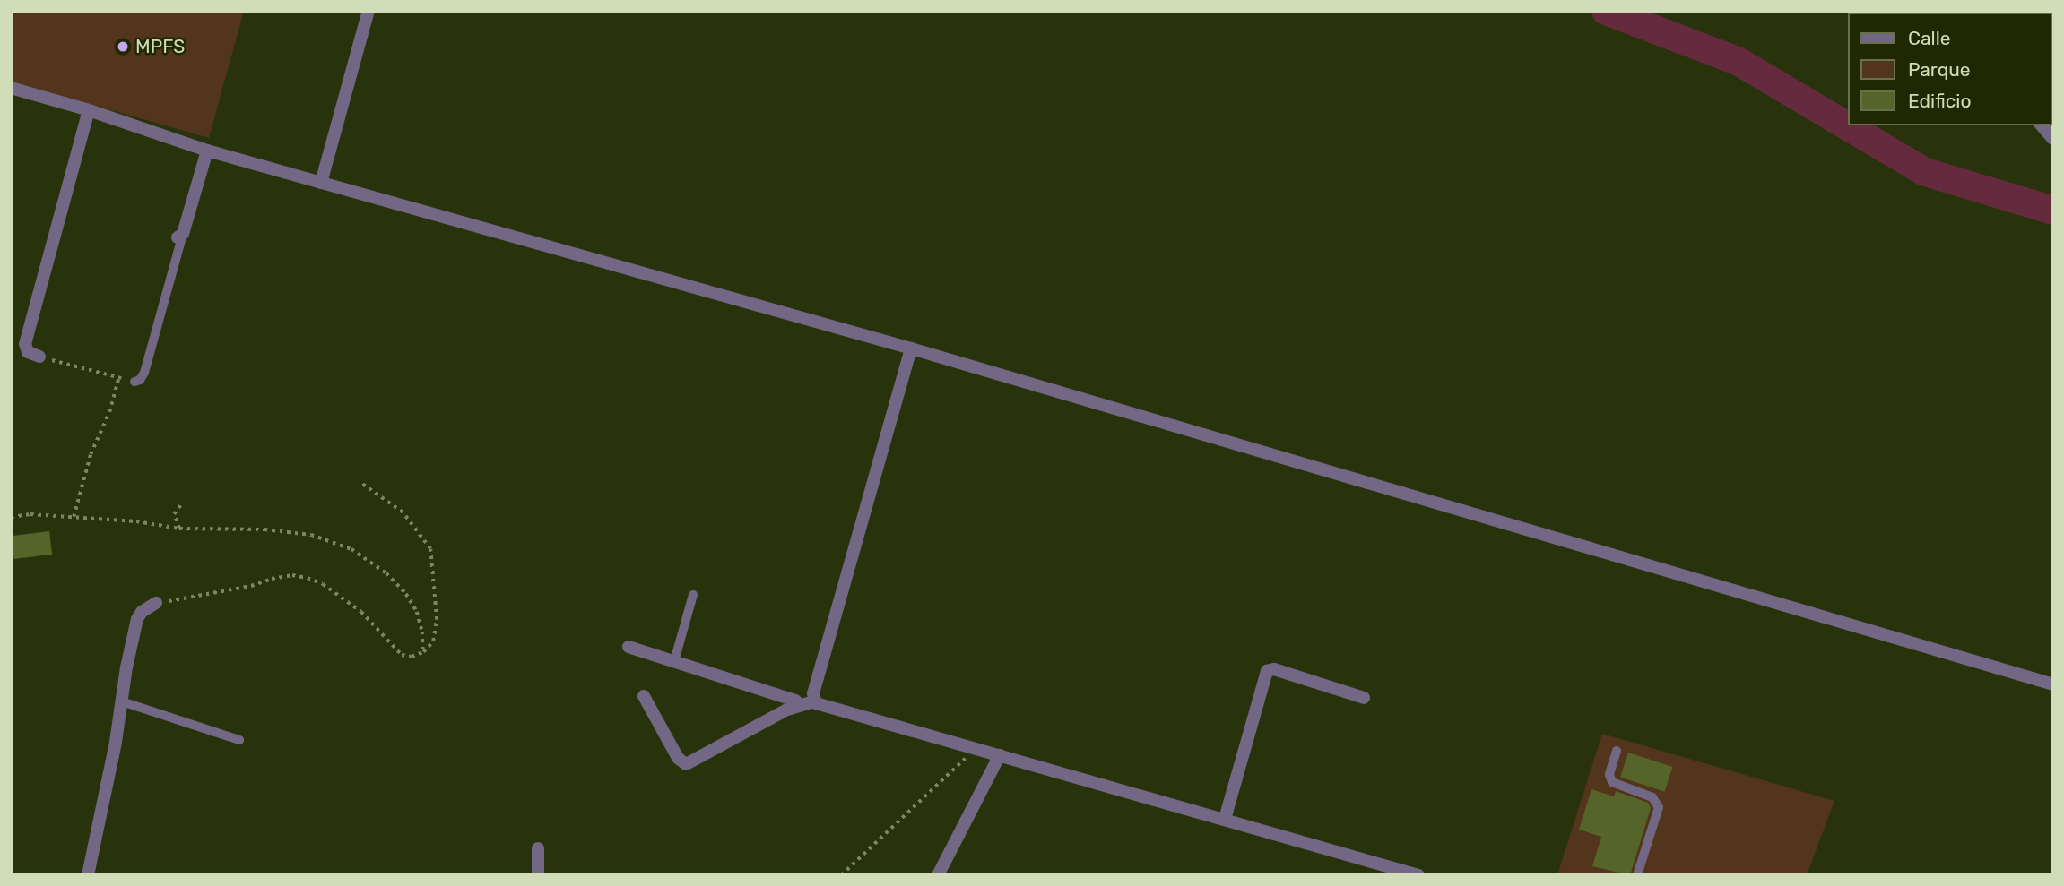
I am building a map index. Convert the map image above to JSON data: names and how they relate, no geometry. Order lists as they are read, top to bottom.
{
  "places": ["MPFS"],
  "legend": ["Calle", "Parque", "Edificio"]
}
